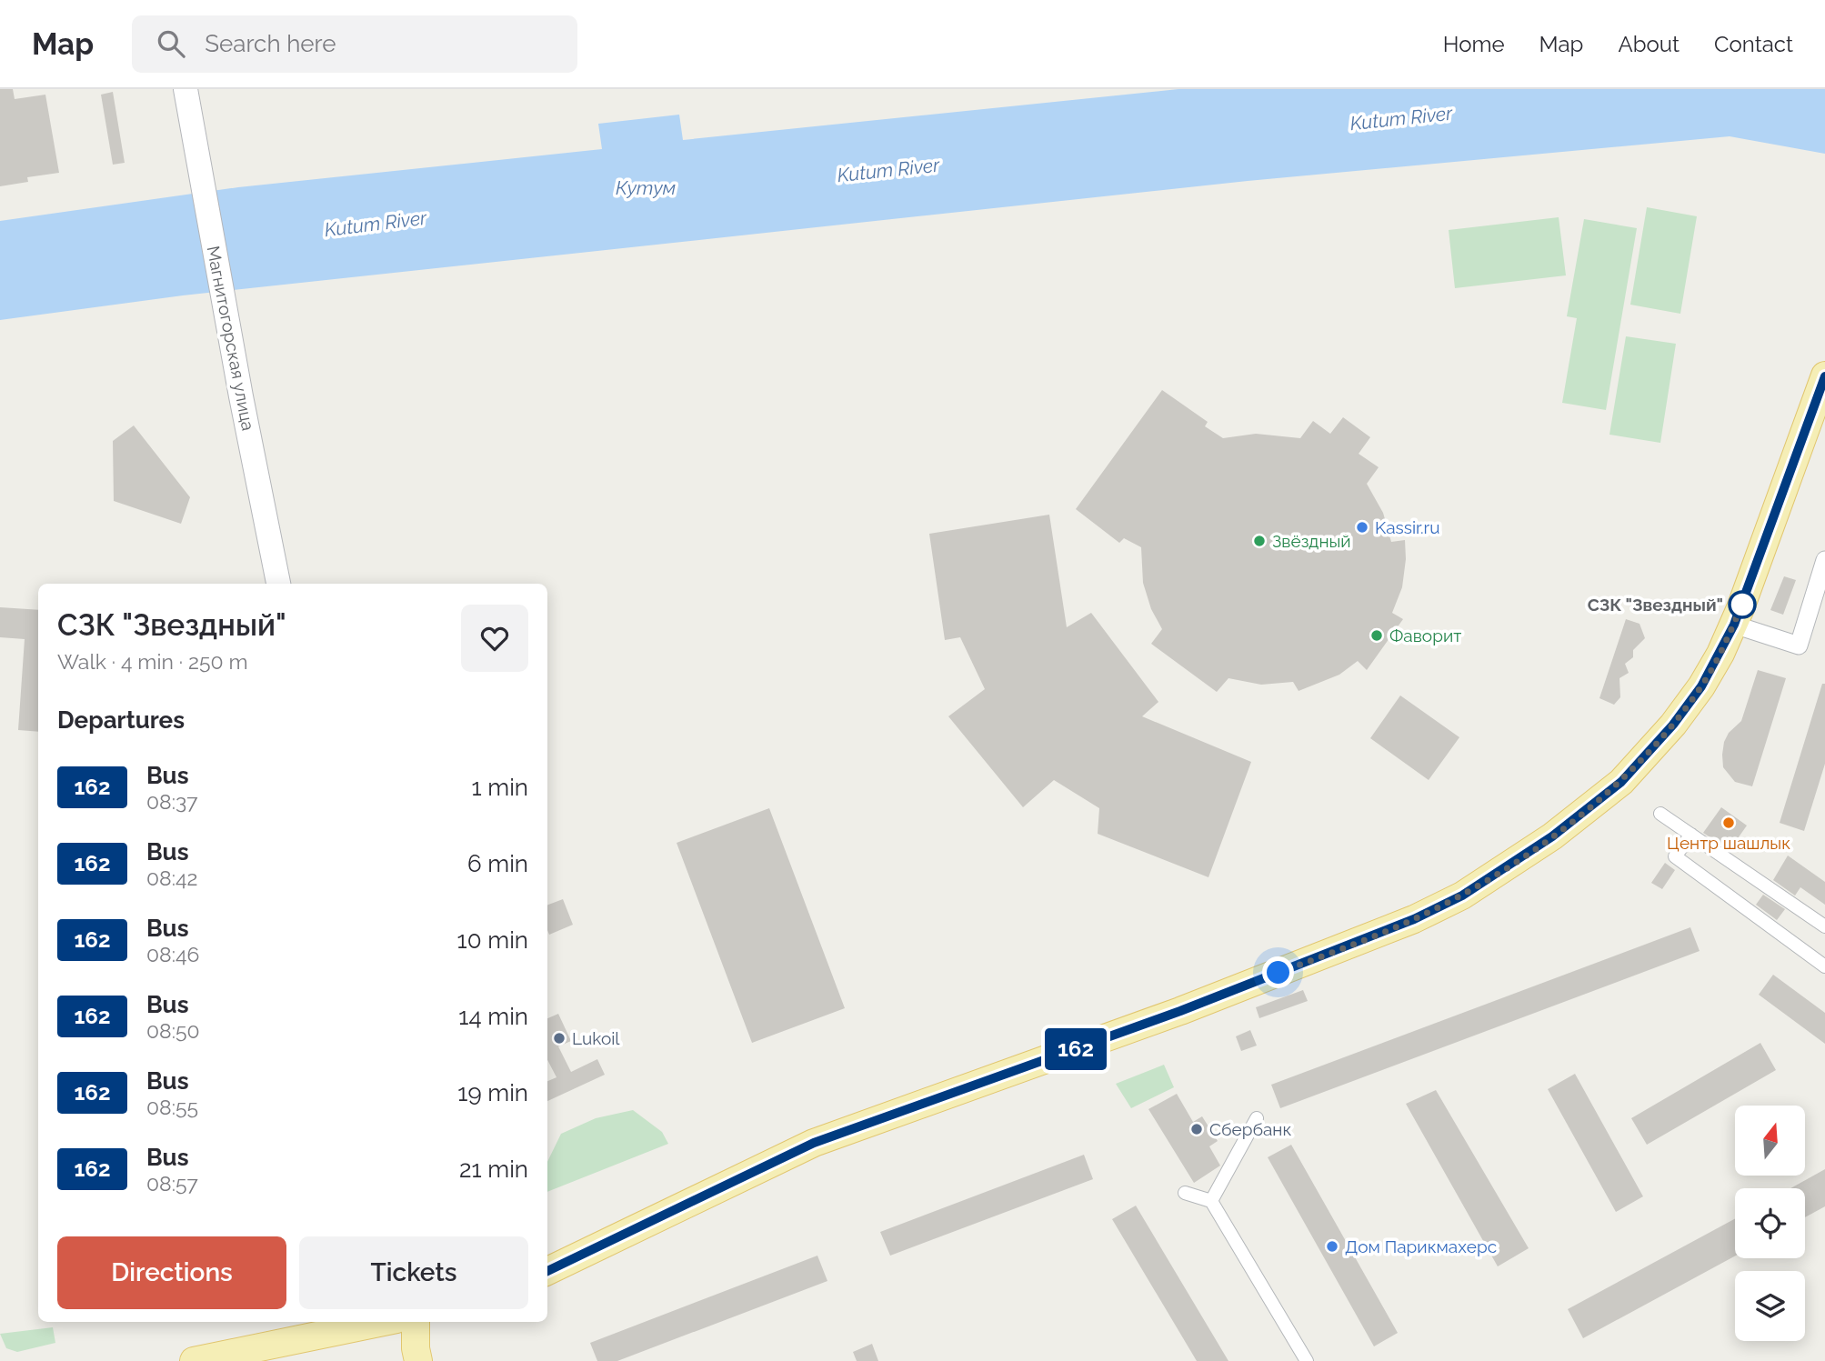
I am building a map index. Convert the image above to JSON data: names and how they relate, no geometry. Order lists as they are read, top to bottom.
{
  "streets": {
    "main road": ["Магнитогорская улица"]
  },
  "water": ["Kutum River", "Кутум"],
  "places": [
    "Kassir.ru",
    "Звёздный",
    "СЗК \"Звездный\"",
    "Фаворит",
    "Центр шашлык",
    "Lukoil",
    "Сбербанк",
    "Дом Парикмахерс"
  ],
  "lines": ["bus line 162"],
  "north": "top",
  "page": {
    "header": "Map",
    "search": "Search here",
    "nav": [
      "Home",
      "Map",
      "About",
      "Contact"
    ],
    "on_map": "162",
    "heading": [
      ["СЗК \"Звездный\"", "Walk · 4 min · 250 m"],
      "Departures"
    ],
    "list": [
      {
        "mark": "162",
        "name": "Bus",
        "note": "08:37",
        "value": "1 min"
      },
      {
        "mark": "162",
        "name": "Bus",
        "note": "08:42",
        "value": "6 min"
      },
      {
        "mark": "162",
        "name": "Bus",
        "note": "08:46",
        "value": "10 min"
      },
      {
        "mark": "162",
        "name": "Bus",
        "note": "08:50",
        "value": "14 min"
      },
      {
        "mark": "162",
        "name": "Bus",
        "note": "08:55",
        "value": "19 min"
      },
      {
        "mark": "162",
        "name": "Bus",
        "note": "08:57",
        "value": "21 min"
      }
    ],
    "buttons": ["Directions", "Tickets"]
  }
}
